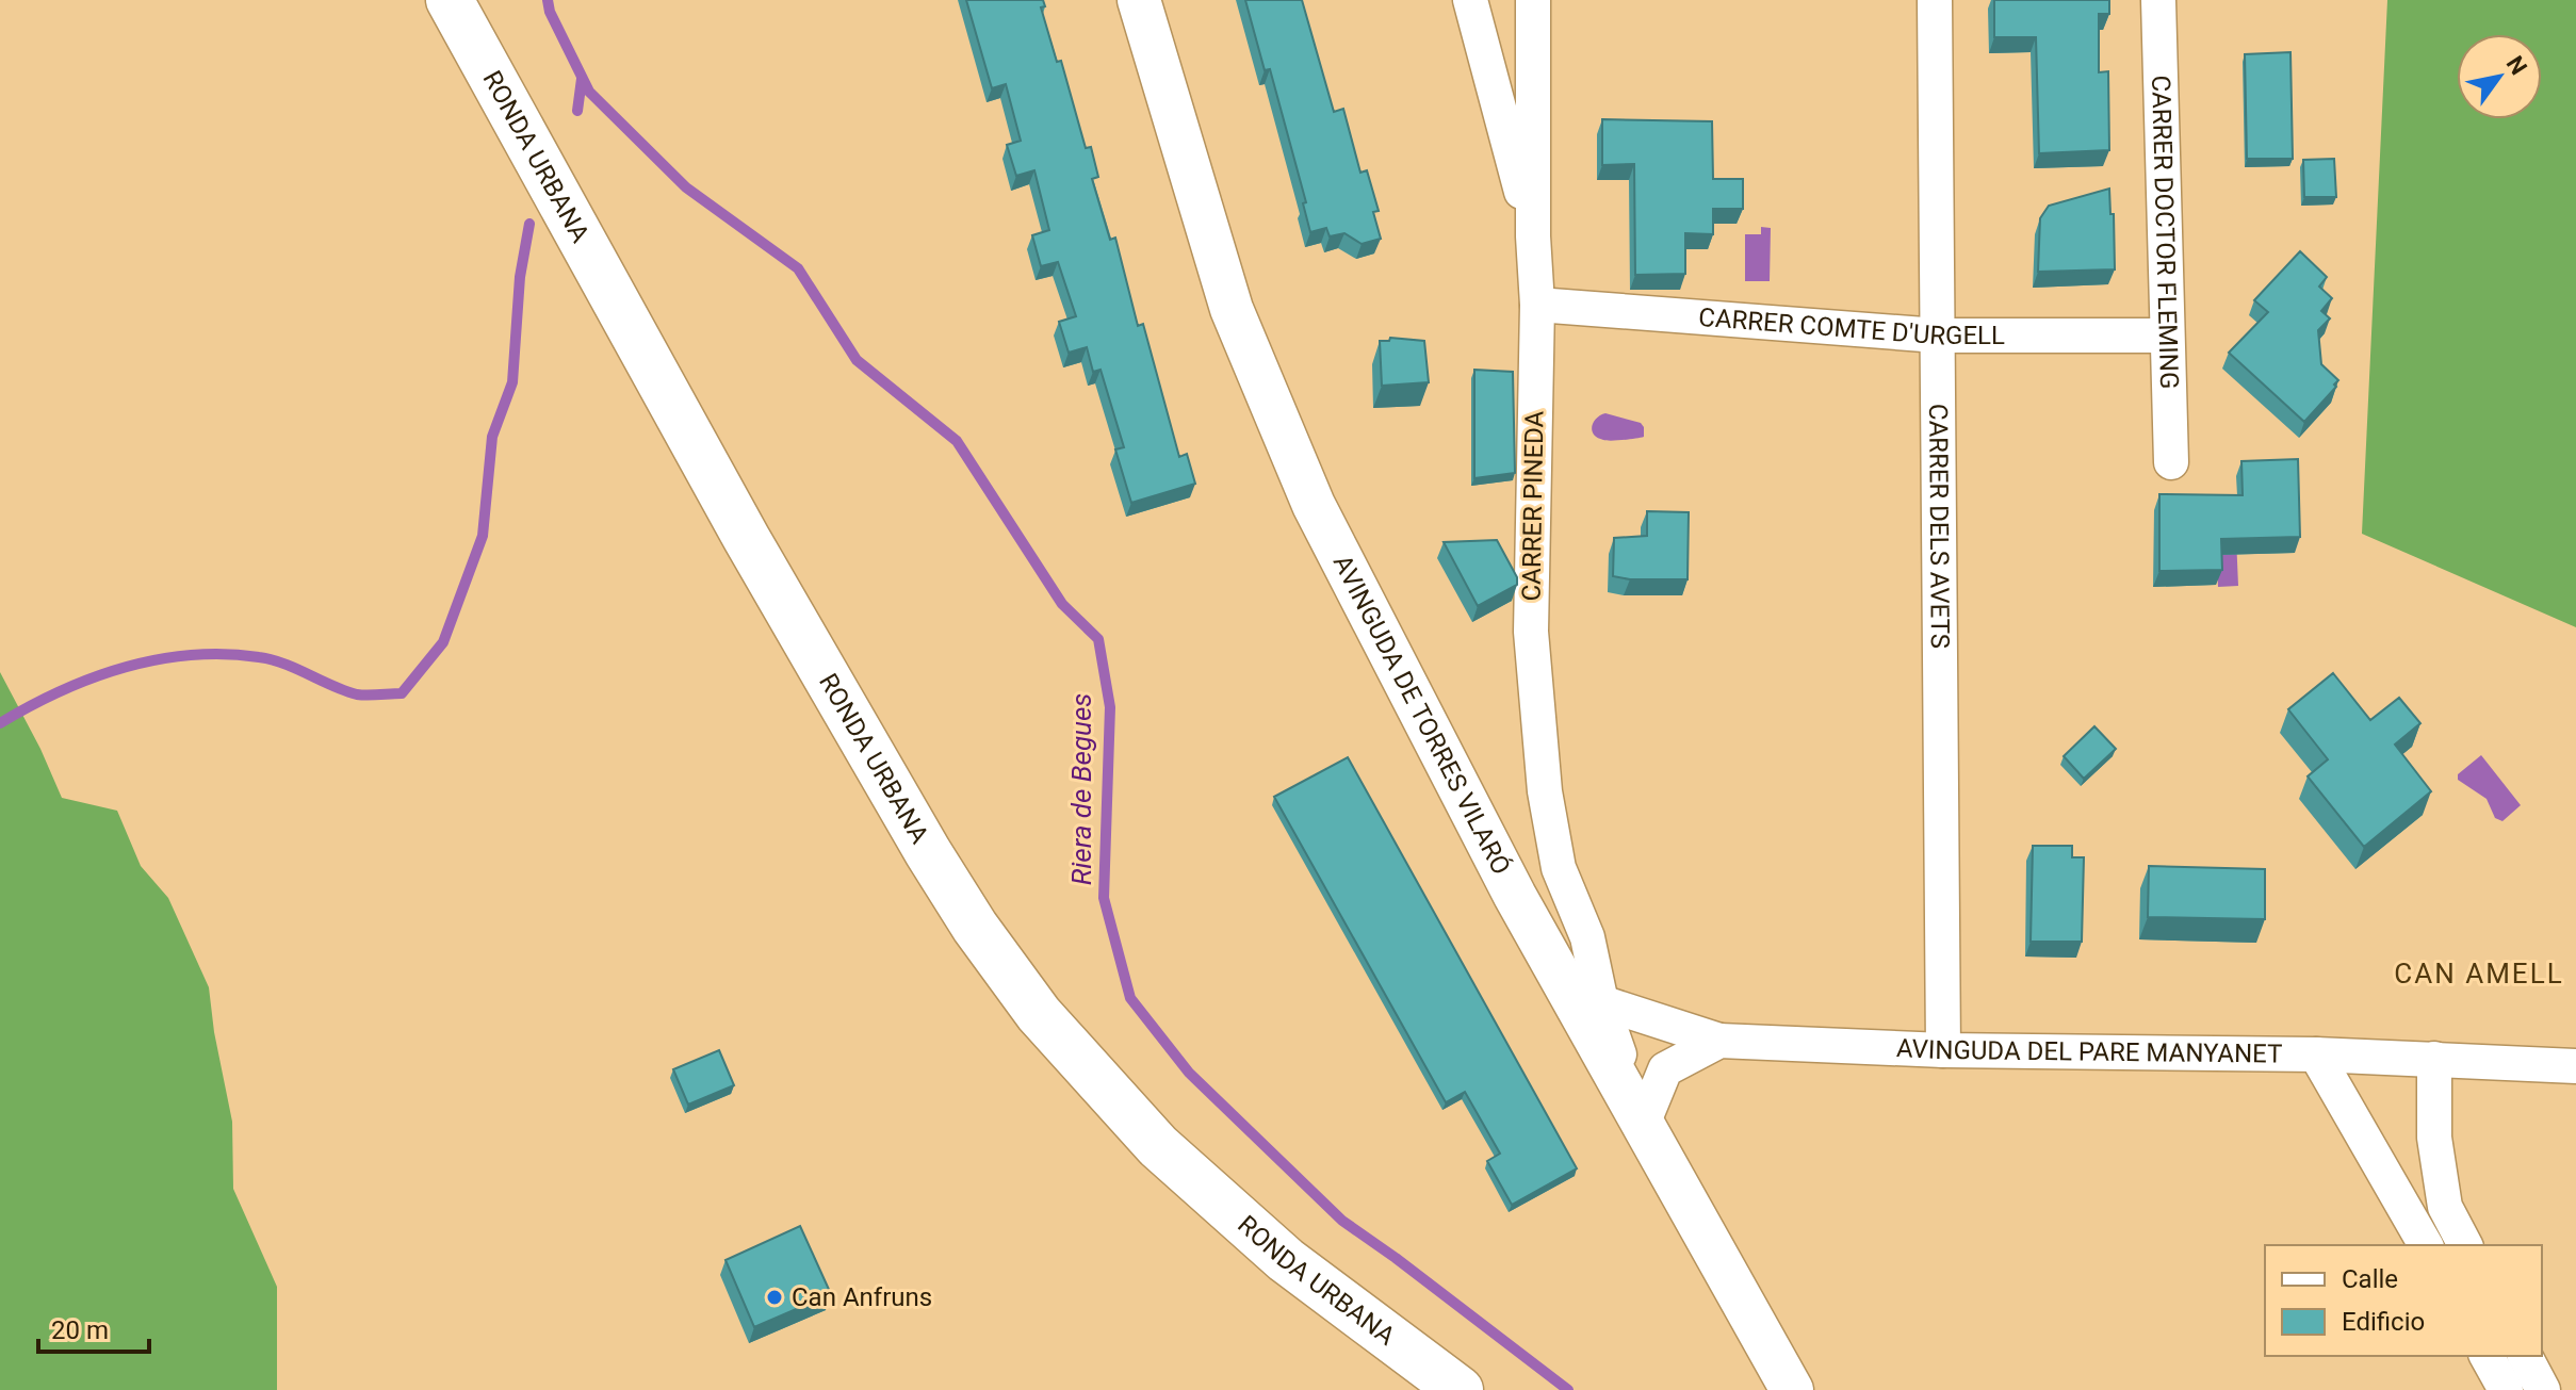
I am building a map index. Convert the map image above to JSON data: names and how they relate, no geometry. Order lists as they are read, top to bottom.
{
  "streets": {
    "main road": ["RONDA URBANA"],
    "street": [
      "CARRER DOCTOR FLEMING",
      "CARRER COMTE D'URGELL",
      "CARRER PINEDA",
      "CARRER DELS AVETS",
      "AVINGUDA DE TORRES VILARÓ",
      "AVINGUDA DEL PARE MANYANET"
    ]
  },
  "crossings": [
    ["CARRER DOCTOR FLEMING", "CARRER COMTE D'URGELL"],
    ["CARRER COMTE D'URGELL", "CARRER PINEDA"],
    ["CARRER COMTE D'URGELL", "CARRER DELS AVETS"],
    ["CARRER PINEDA", "AVINGUDA DE TORRES VILARÓ"],
    ["CARRER DELS AVETS", "AVINGUDA DEL PARE MANYANET"]
  ],
  "districts": ["CAN AMELL"],
  "water": ["Riera de Begues"],
  "places": ["Can Anfruns"],
  "legend": ["Calle", "Edificio"],
  "scale_bar": "20 m",
  "north": "top right"
}
